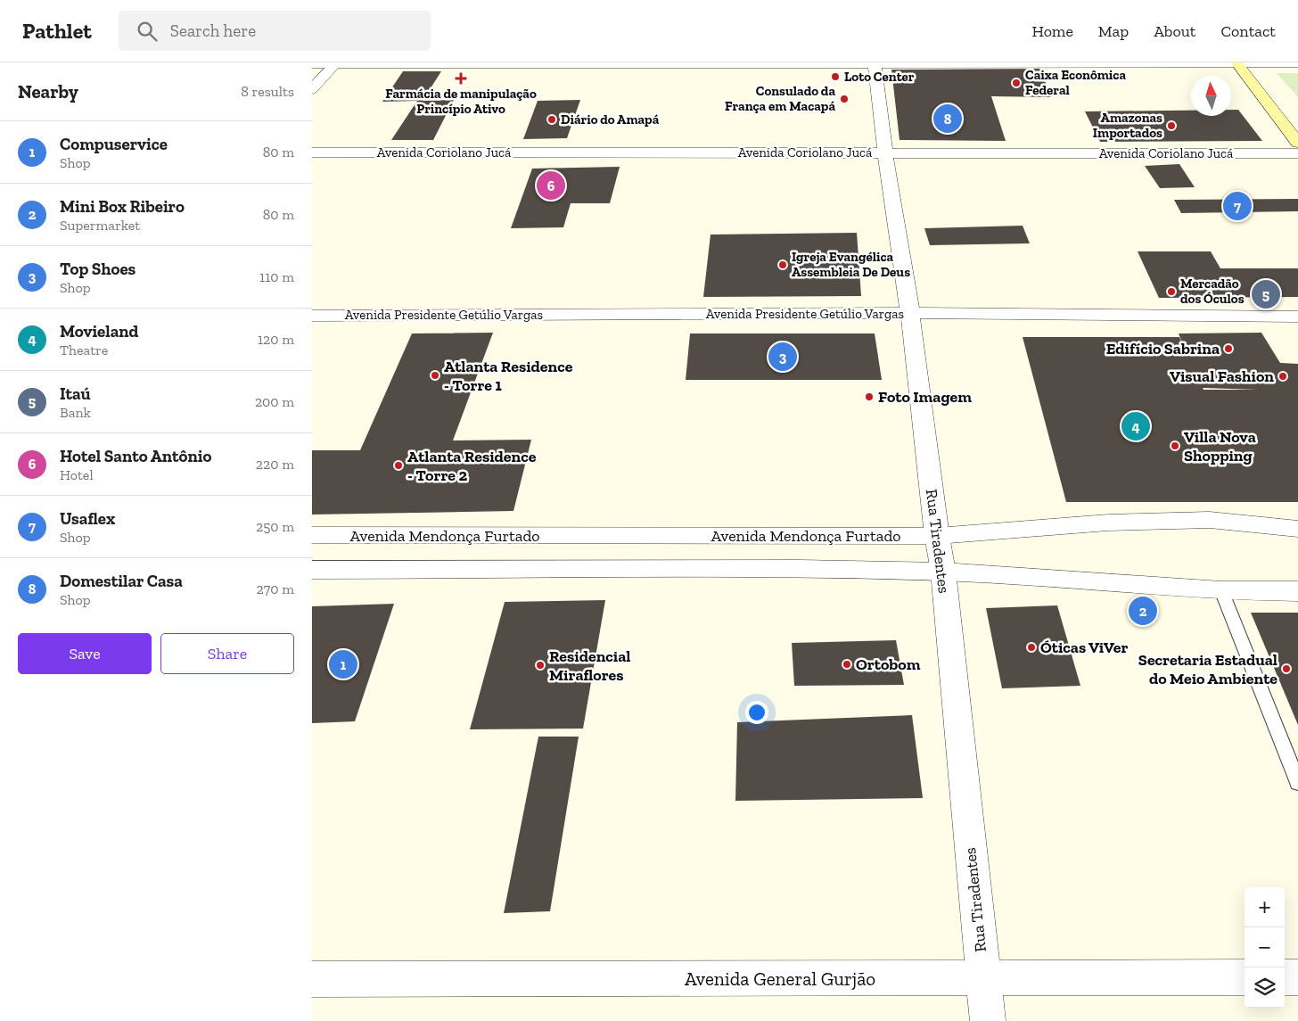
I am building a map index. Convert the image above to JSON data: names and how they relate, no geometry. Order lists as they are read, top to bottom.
{
  "streets": {
    "street": [
      "Avenida Coriolano Jucá",
      "Avenida Presidente Getúlio Vargas",
      "Avenida Mendonça Furtado",
      "Rua Tiradentes",
      "Avenida General Gurjão"
    ]
  },
  "crossings": [
    ["Avenida Coriolano Jucá", "Rua Tiradentes"],
    ["Avenida Presidente Getúlio Vargas", "Rua Tiradentes"],
    ["Avenida Mendonça Furtado", "Rua Tiradentes"],
    ["Rua Tiradentes", "Avenida General Gurjão"]
  ],
  "places": {
    "other": [
      "Loto Center",
      "Caixa Econômica Federal",
      "Consulado da França em Macapá",
      "Diário do Amapá",
      "Amazonas Importados",
      "Igreja Evangélica Assembleia De Deus",
      "Mercadão dos Óculos",
      "Edifício Sabrina",
      "Atlanta Residence - Torre 1",
      "Visual Fashion",
      "Foto Imagem",
      "Villa Nova Shopping",
      "Atlanta Residence - Torre 2",
      "Óticas ViVer",
      "Ortobom",
      "Residencial Miraflores",
      "Secretaria Estadual do Meio Ambiente"
    ],
    "health": ["Farmácia de manipulação Princípio Ativo"]
  },
  "north": "top",
  "page": {
    "header": "Pathlet",
    "search": "Search here",
    "nav": [
      "Home",
      "Map",
      "About",
      "Contact"
    ],
    "heading": ["Nearby", "8 results"],
    "pins": [
      "8",
      "6",
      "7",
      "5",
      "3",
      "4",
      "2",
      "1"
    ],
    "list": [
      {
        "mark": "1",
        "name": "Compuservice",
        "note": "Shop",
        "value": "80 m"
      },
      {
        "mark": "2",
        "name": "Mini Box Ribeiro",
        "note": "Supermarket",
        "value": "80 m"
      },
      {
        "mark": "3",
        "name": "Top Shoes",
        "note": "Shop",
        "value": "110 m"
      },
      {
        "mark": "4",
        "name": "Movieland",
        "note": "Theatre",
        "value": "120 m"
      },
      {
        "mark": "5",
        "name": "Itaú",
        "note": "Bank",
        "value": "200 m"
      },
      {
        "mark": "6",
        "name": "Hotel Santo Antônio",
        "note": "Hotel",
        "value": "220 m"
      },
      {
        "mark": "7",
        "name": "Usaflex",
        "note": "Shop",
        "value": "250 m"
      },
      {
        "mark": "8",
        "name": "Domestilar Casa",
        "note": "Shop",
        "value": "270 m"
      }
    ],
    "buttons": ["Save", "Share"],
    "map_buttons": ["+", "−"]
  }
}
